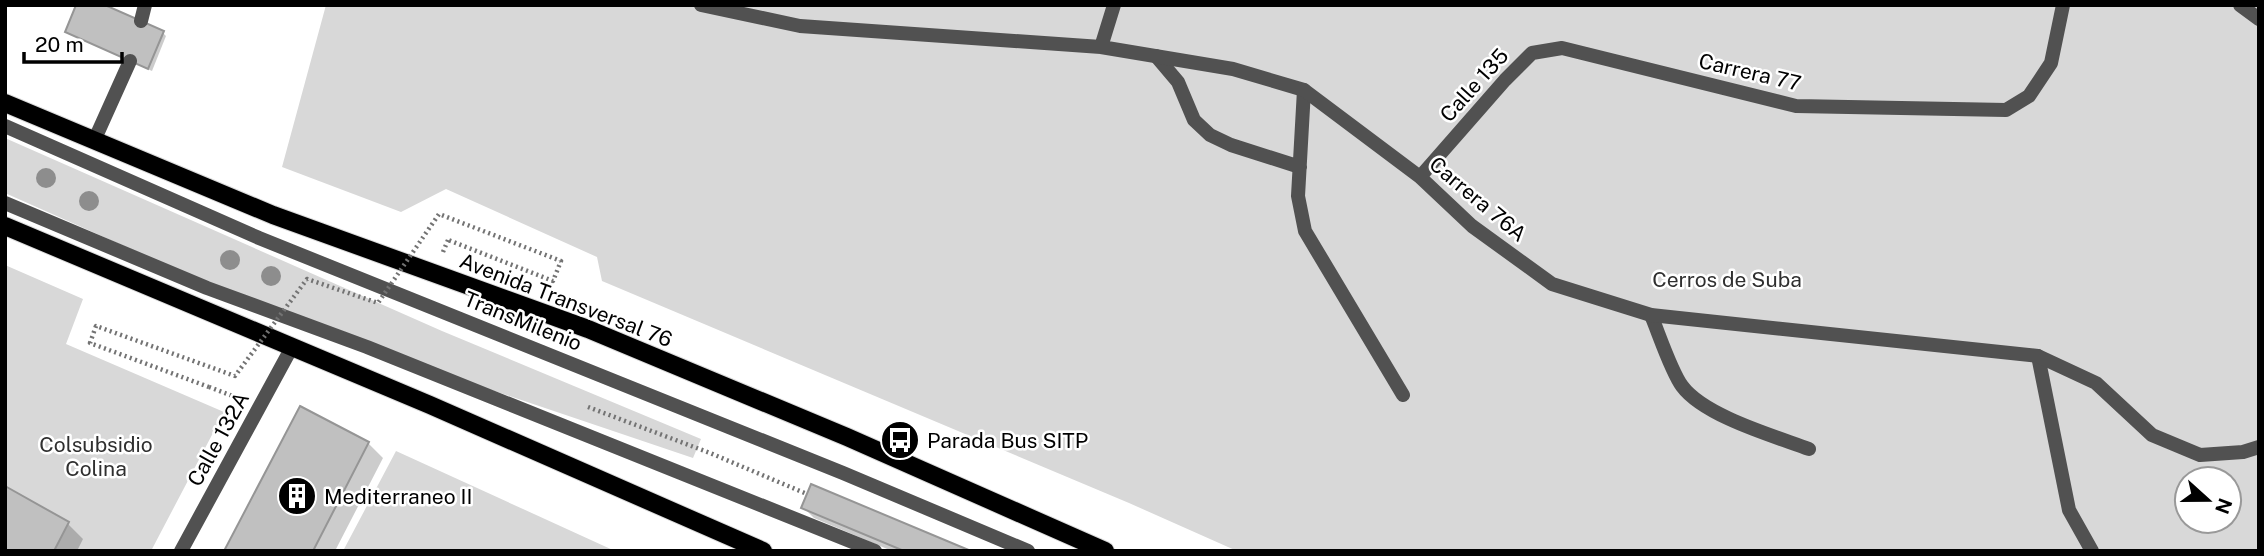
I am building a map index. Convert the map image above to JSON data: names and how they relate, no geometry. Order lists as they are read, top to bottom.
{
  "streets": {
    "main road": ["Avenida Transversal 76"],
    "street": [
      "Carrera 77",
      "Calle 135",
      "Carrera 76A",
      "TransMilenio",
      "Calle 132A"
    ]
  },
  "crossings": [
    ["Carrera 77", "Calle 135"],
    ["Calle 135", "Carrera 76A"]
  ],
  "parks": ["Cerros de Suba", "Colsubsidio Colina"],
  "places": {
    "bus stop": ["Parada Bus SITP"],
    "building": ["Mediterraneo II"]
  },
  "scale_bar": "20 m",
  "north": "right"
}
